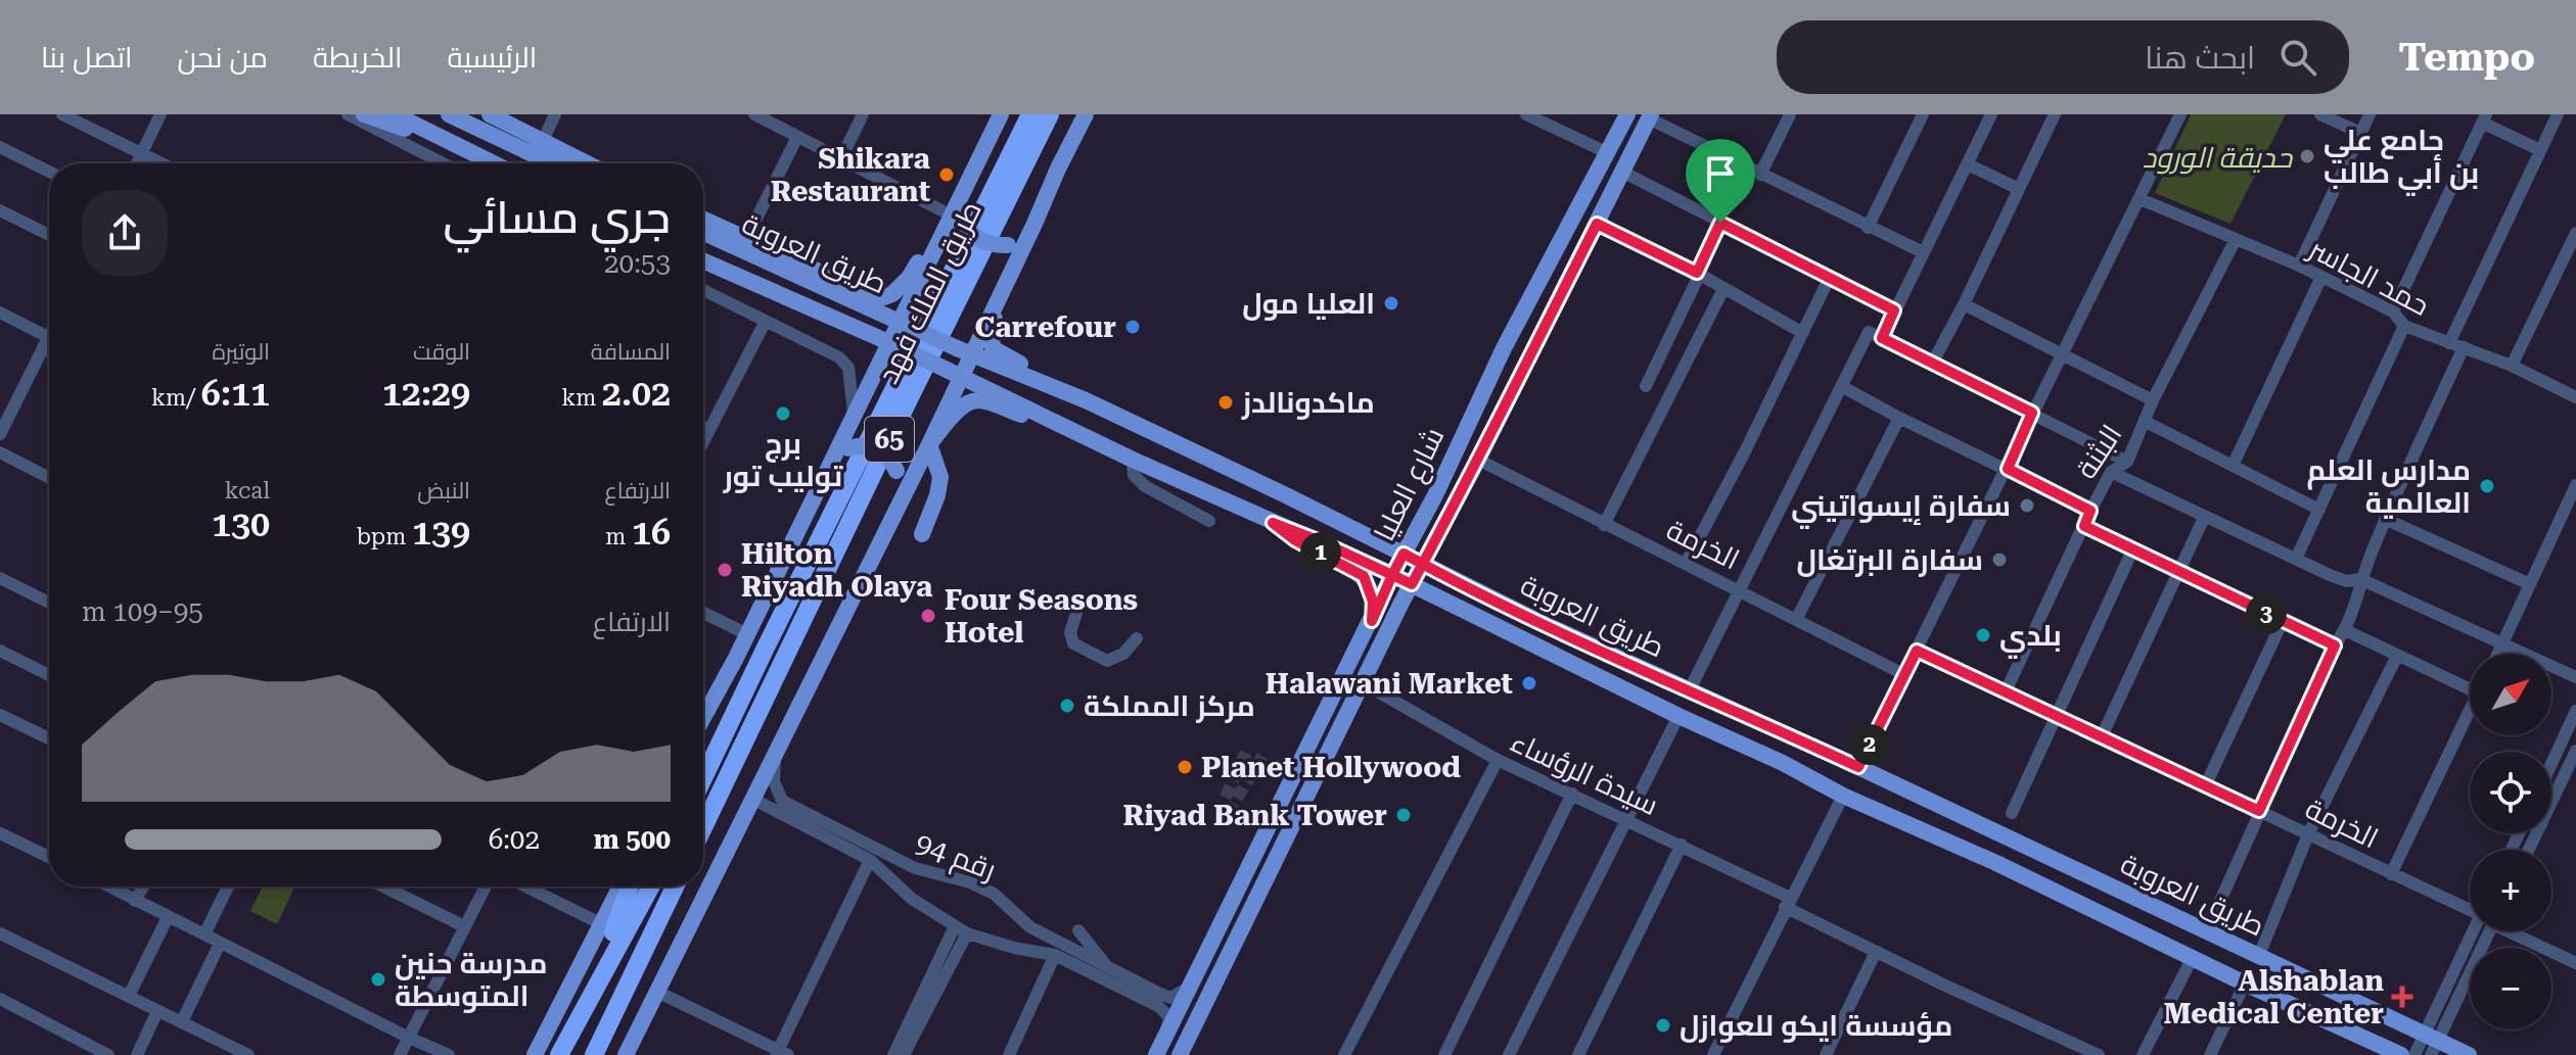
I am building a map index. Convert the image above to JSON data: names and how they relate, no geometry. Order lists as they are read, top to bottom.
{
  "streets": {
    "highway": ["طريق الملك فهد", "65"],
    "main road": ["طريق العروبة", "شارع العليا"],
    "street": [
      "حمد الجاسر",
      "البثنة",
      "الخرمة",
      "سيدة الرؤساء",
      "رقم 94"
    ]
  },
  "crossings": [
    ["طريق العروبة", "شارع العليا"],
    ["حمد الجاسر", "البثنة"],
    ["البثنة", "الخرمة"],
    ["شارع العليا", "الخرمة"],
    ["شارع العليا", "سيدة الرؤساء"],
    ["شارع العليا", "رقم 94"]
  ],
  "parks": ["حديقة الورود"],
  "places": {
    "other": [
      "جامع علي بن أبي طالب",
      "Shikara Restaurant",
      "العليا مول",
      "Carrefour",
      "ماكدونالدز",
      "برج توليب تور",
      "مدارس العلم العالمية",
      "سفارة إيسواتيني",
      "سفارة البرتغال",
      "Hilton Riyadh Olaya",
      "Four Seasons Hotel",
      "بلدي",
      "Halawani Market",
      "مركز المملكة",
      "Planet Hollywood",
      "Riyad Bank Tower",
      "مدرسة حنين المتوسطة",
      "مؤسسة ايكو للعوازل"
    ],
    "health": ["Alshablan Medical Center"]
  },
  "north": "top right",
  "page": {
    "header": "Tempo",
    "search": "ابحث هنا",
    "nav": [
      "الرئيسية",
      "الخريطة",
      "من نحن",
      "اتصل بنا"
    ],
    "heading": ["جري مسائي", "20:53"],
    "stats": [
      ["المسافة", "2.02 km"],
      ["الوقت", "12:29"],
      ["الوتيرة", "6:11 /km"],
      ["الارتفاع", "16 m"],
      ["النبض", "139 bpm"],
      ["kcal", "130"]
    ],
    "pins": ["1", "3", "2"],
    "chart": ["الارتفاع", "95–109 m"],
    "map_buttons": ["+", "−"],
    "list": [
      {
        "name": "500 m",
        "note": "6:02"
      }
    ]
  }
}
